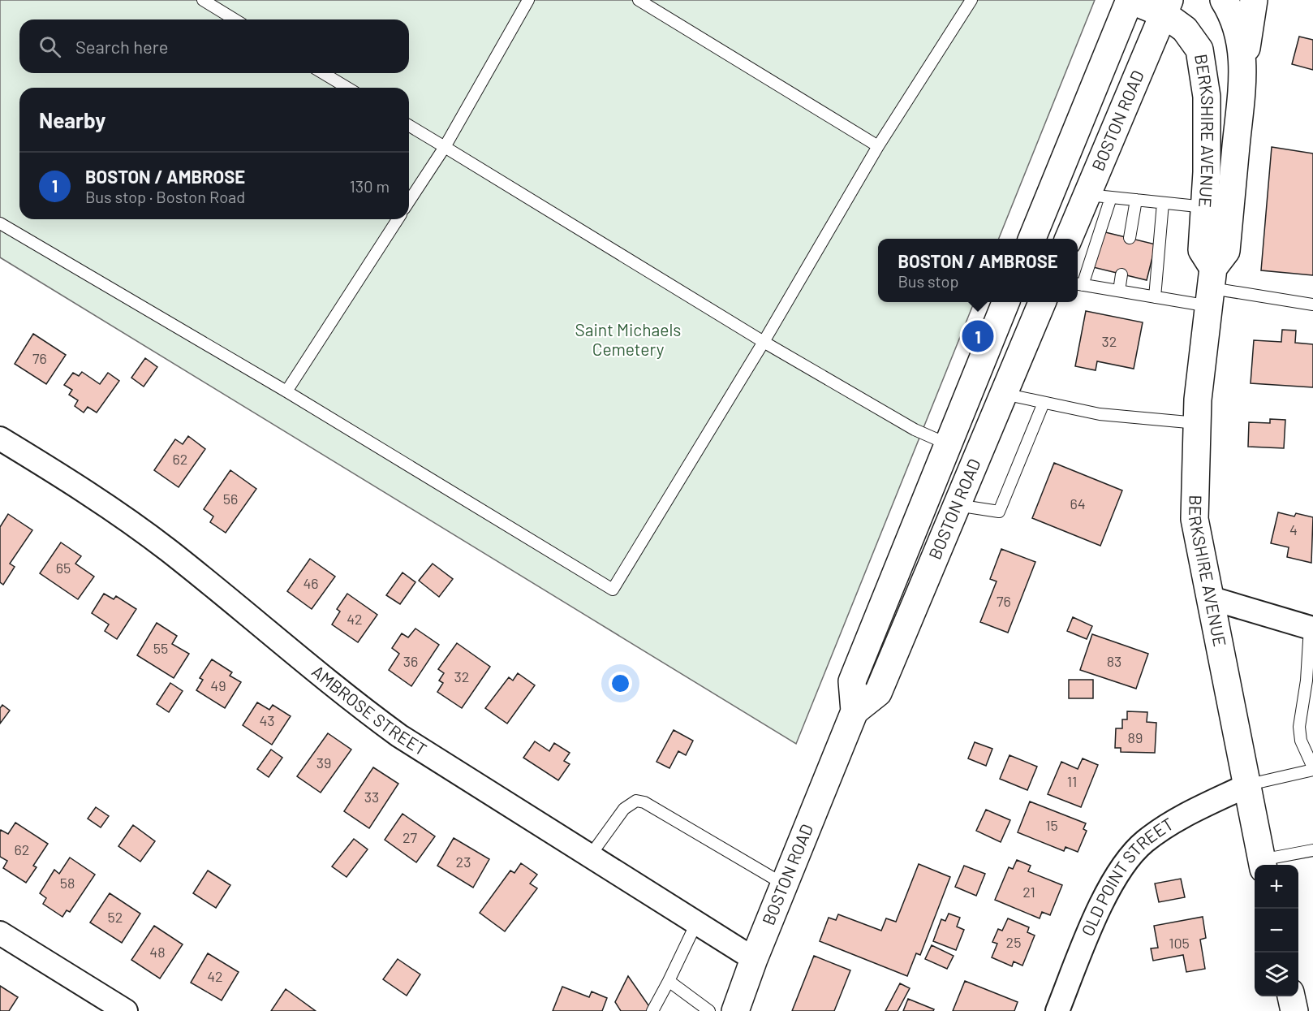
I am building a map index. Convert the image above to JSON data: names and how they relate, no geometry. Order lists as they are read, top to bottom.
{
  "streets": {
    "main road": ["BOSTON ROAD", "BERKSHIRE AVENUE"],
    "street": ["AMBROSE STREET", "OLD POINT STREET"]
  },
  "crossings": [
    ["BOSTON ROAD", "BERKSHIRE AVENUE"],
    ["BOSTON ROAD", "AMBROSE STREET"],
    ["BERKSHIRE AVENUE", "OLD POINT STREET"]
  ],
  "parks": ["Saint Michaels Cemetery"],
  "house_numbers": [
    "32",
    "76",
    "62",
    "56",
    "64",
    "4",
    "65",
    "46",
    "76",
    "42",
    "55",
    "36",
    "83",
    "32",
    "49",
    "43",
    "89",
    "39",
    "11",
    "33",
    "15",
    "27",
    "62",
    "23",
    "58",
    "21",
    "52",
    "25",
    "105",
    "48",
    "42"
  ],
  "page": {
    "search": "Search here",
    "heading": "Nearby",
    "list": [
      {
        "mark": "1",
        "name": "BOSTON / AMBROSE",
        "note": "Bus stop · Boston Road",
        "value": "130 m"
      }
    ],
    "popup": ["BOSTON / AMBROSE", "Bus stop"],
    "pins": "1",
    "map_buttons": ["+", "−"]
  }
}
